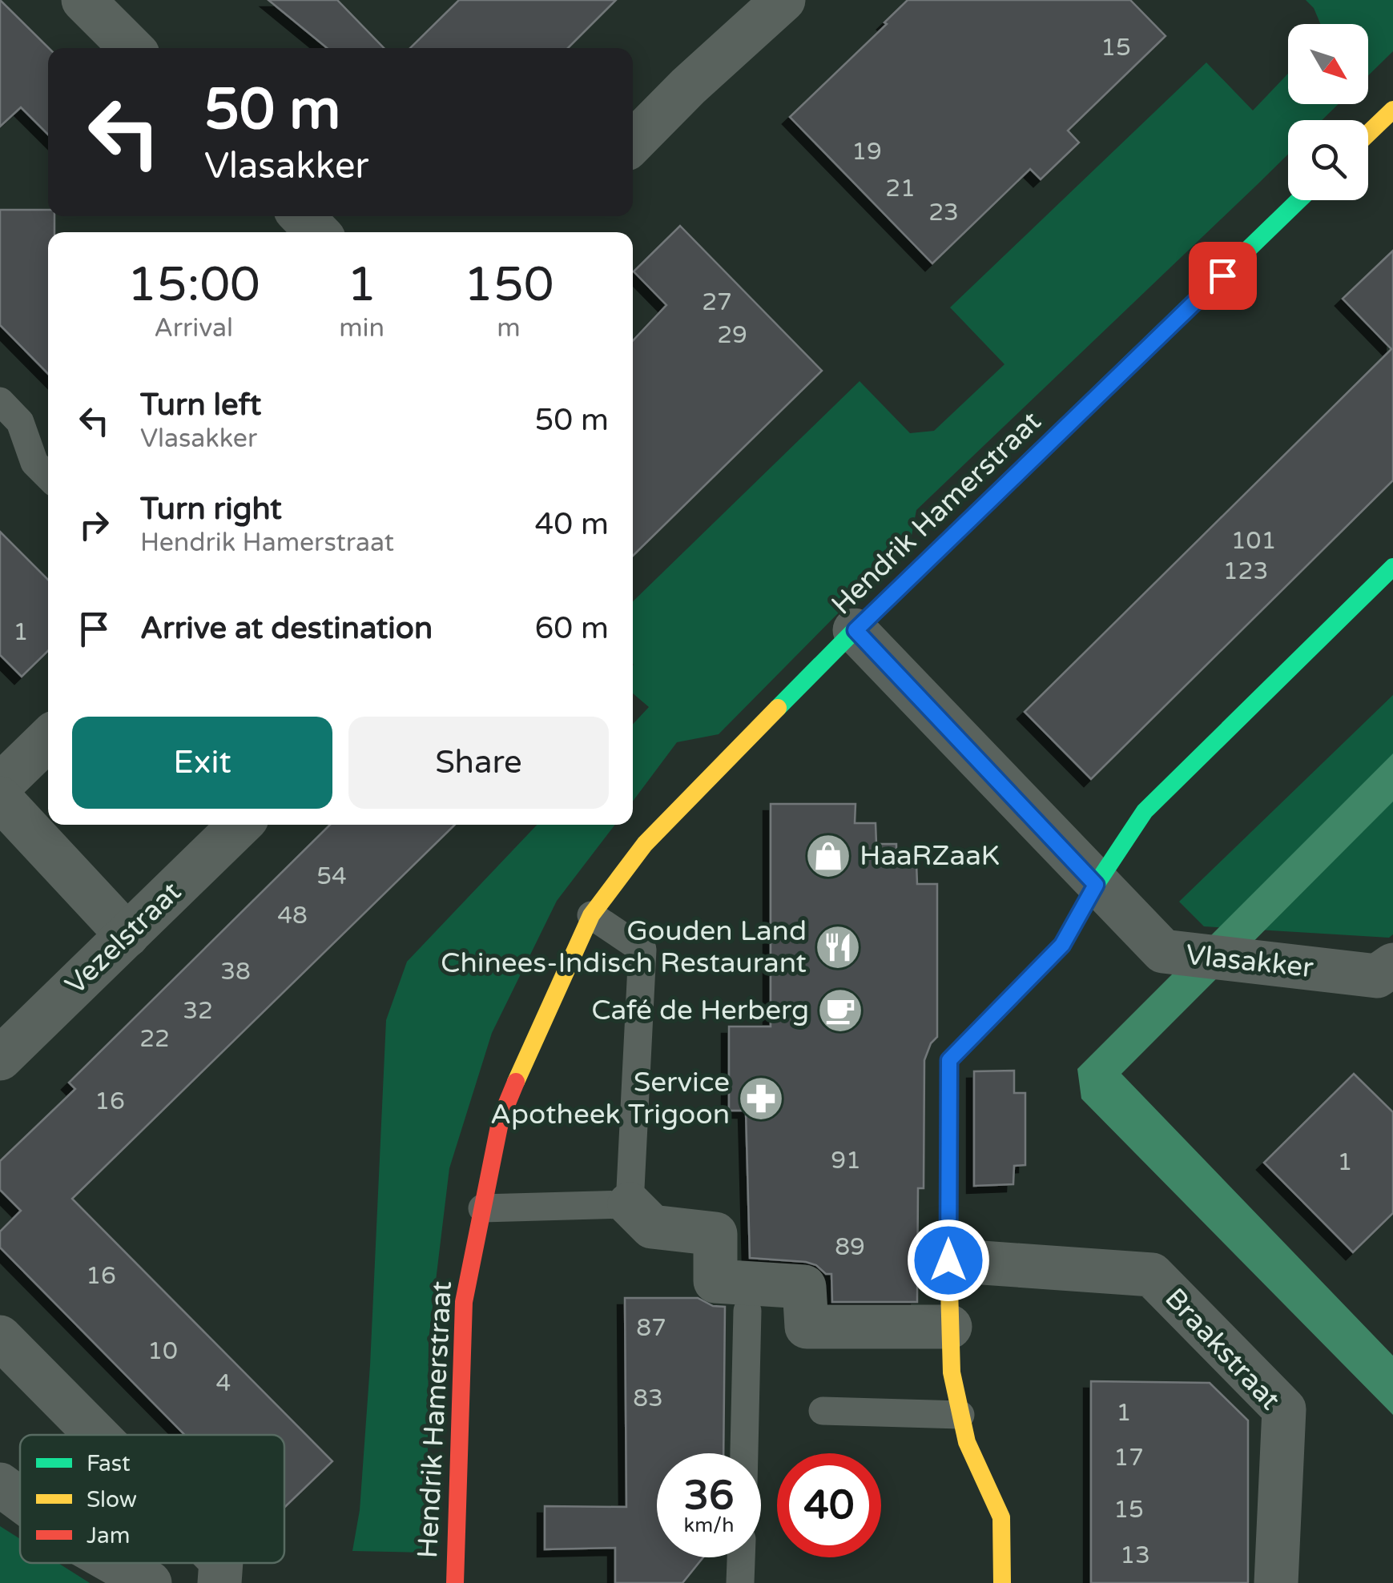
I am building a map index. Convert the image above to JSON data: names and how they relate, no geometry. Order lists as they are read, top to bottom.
{
  "streets": {
    "street": [
      "Hendrik Hamerstraat",
      "Vezelstraat",
      "Vlasakker",
      "Braakstraat"
    ]
  },
  "crossings": [
    ["Hendrik Hamerstraat", "Vlasakker"]
  ],
  "places": {
    "shop": ["HaaRZaaK"],
    "restaurant": ["Gouden Land Chinees-Indisch Restaurant"],
    "cafe": ["Café de Herberg"],
    "pharmacy": ["Service Apotheek Trigoon"]
  },
  "house_numbers": [
    "15",
    "19",
    "21",
    "23",
    "27",
    "29",
    "101",
    "123",
    "1",
    "54",
    "48",
    "38",
    "32",
    "22",
    "16",
    "91",
    "1",
    "89",
    "16",
    "87",
    "10",
    "4",
    "83",
    "1",
    "17",
    "15",
    "13"
  ],
  "legend": ["Fast", "Slow", "Jam"],
  "north": "bottom right",
  "page": {
    "turn": ["50 m", "Vlasakker"],
    "eta": [
      "15:00",
      "Arrival",
      "1",
      "min",
      "150",
      "m"
    ],
    "list": [
      {
        "name": "Turn left",
        "note": "Vlasakker",
        "value": "50 m"
      },
      {
        "name": "Turn right",
        "note": "Hendrik Hamerstraat",
        "value": "40 m"
      },
      {
        "name": "Arrive at destination",
        "value": "60 m"
      }
    ],
    "buttons": ["Exit", "Share"],
    "speed": "36 km/h",
    "limit": "40"
  }
}
